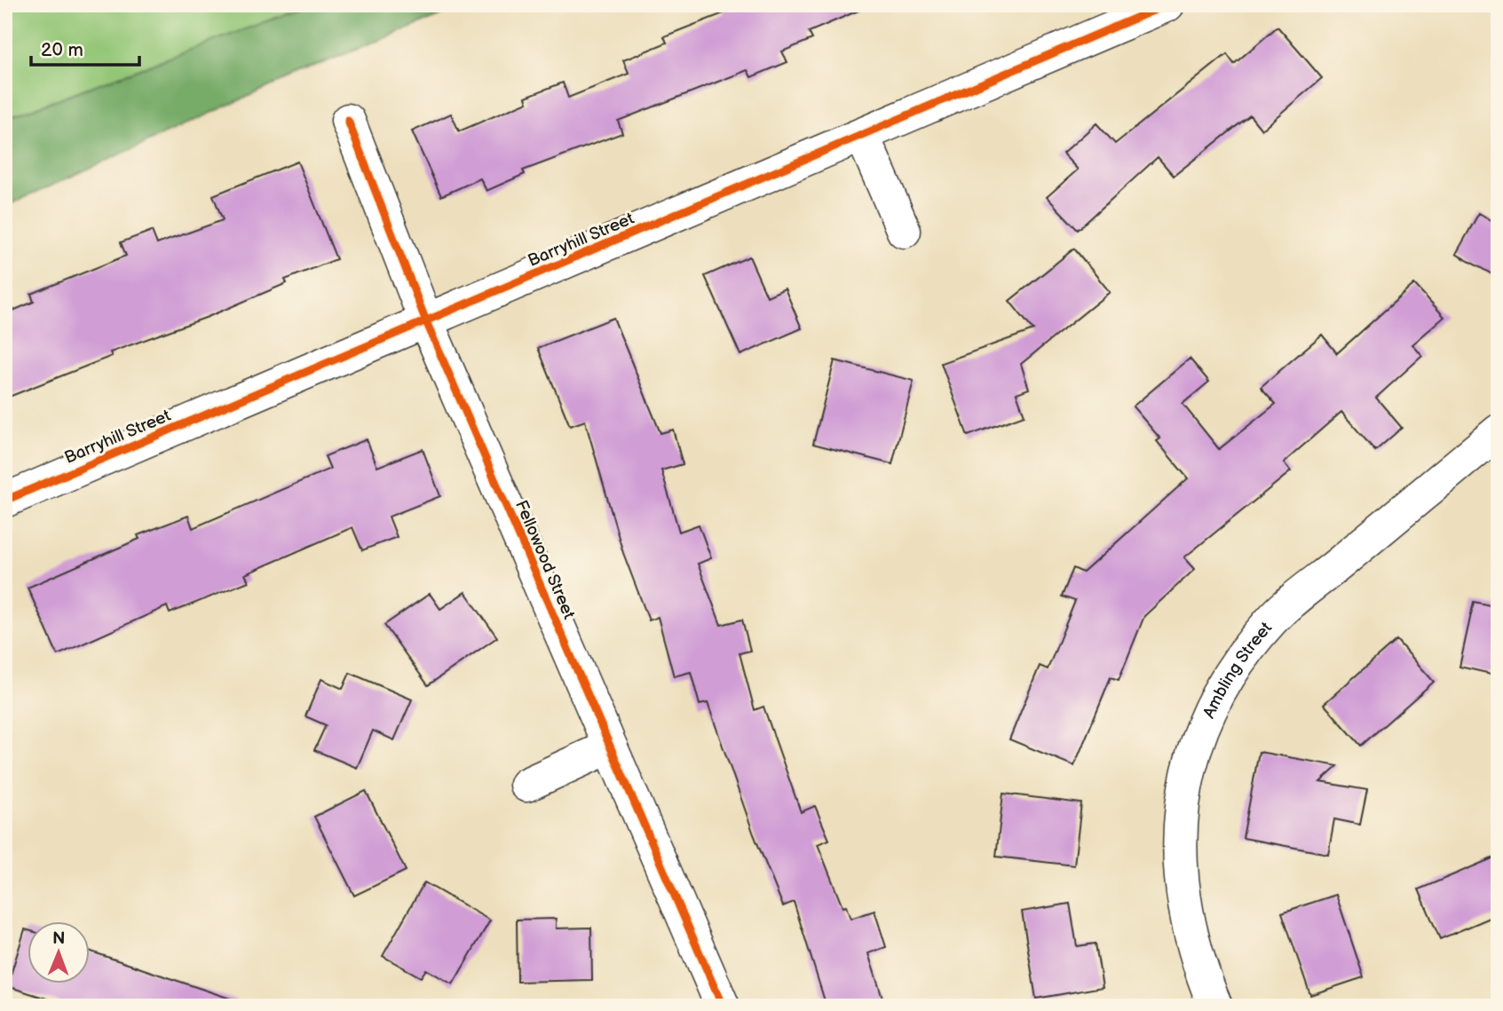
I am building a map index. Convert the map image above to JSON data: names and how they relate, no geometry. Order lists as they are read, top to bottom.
{
  "streets": {
    "street": ["Barryhill Street", "Fellowood Street", "Ambling Street"]
  },
  "crossings": [
    ["Barryhill Street", "Fellowood Street"]
  ],
  "scale_bar": "20 m",
  "north": "top"
}
